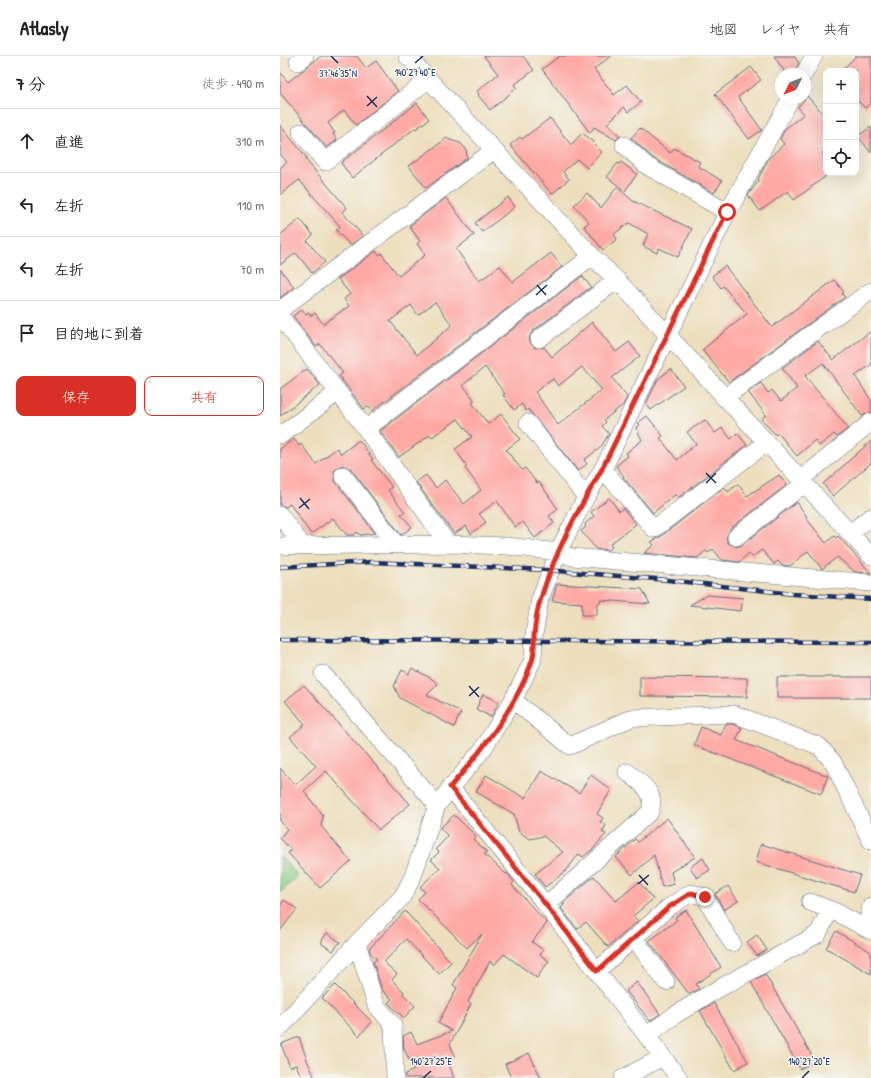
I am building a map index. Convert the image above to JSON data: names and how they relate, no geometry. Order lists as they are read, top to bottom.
{
  "north": "bottom left",
  "page": {
    "header": "Atlasly",
    "nav": ["地図", "レイヤ", "共有"],
    "heading": ["7 分", "徒歩 · 490 m"],
    "map_buttons": ["+", "−"],
    "list": [
      ["直進", "310 m"],
      ["左折", "110 m"],
      ["左折", "70 m"],
      "目的地に到着"
    ],
    "buttons": ["保存", "共有"]
  },
  "coordinates": [
    "140°27'40\"E",
    "37°46'35\"N",
    "140°27'25\"E",
    "140°27'20\"E"
  ]
}
